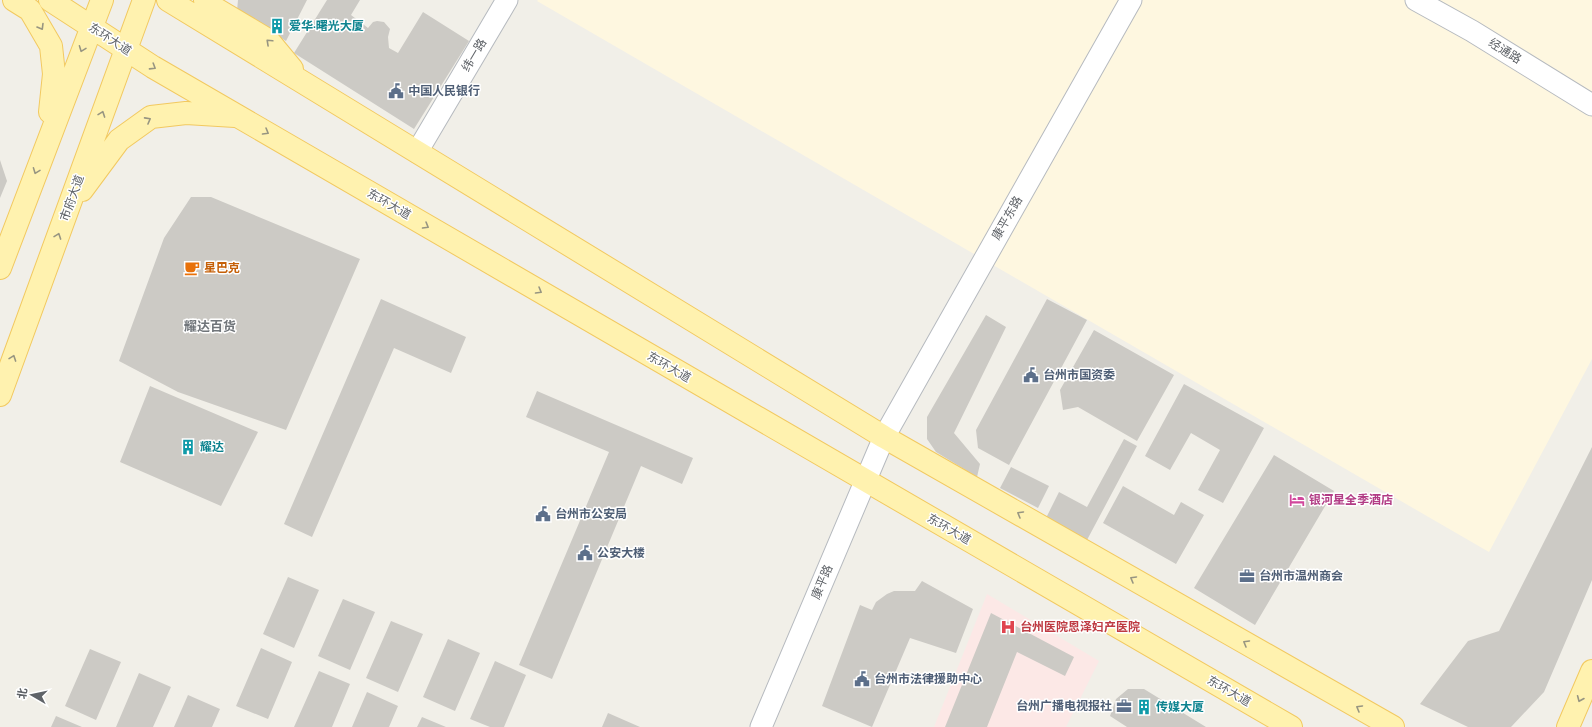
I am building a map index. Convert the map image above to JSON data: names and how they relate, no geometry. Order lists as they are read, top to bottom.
{
  "streets": {
    "main road": ["东环大道", "市府大道"],
    "street": [
      "经通路",
      "纬一路",
      "康平东路",
      "康平路"
    ]
  },
  "crossings": [
    ["东环大道", "市府大道"],
    ["东环大道", "康平路"],
    ["康平东路", "康平路"]
  ],
  "districts": ["耀达百货"],
  "places": {
    "building": ["爱华·曙光大厦", "耀达", "传媒大厦"],
    "public building": [
      "中国人民银行",
      "台州市国资委",
      "台州市公安局",
      "公安大楼",
      "台州市法律援助中心"
    ],
    "cafe": ["星巴克"],
    "hotel": ["银河星全季酒店"],
    "office": ["台州市温州商会", "台州广播电视报社"],
    "hospital": ["台州医院恩泽妇产医院"]
  },
  "north": "left"
}
